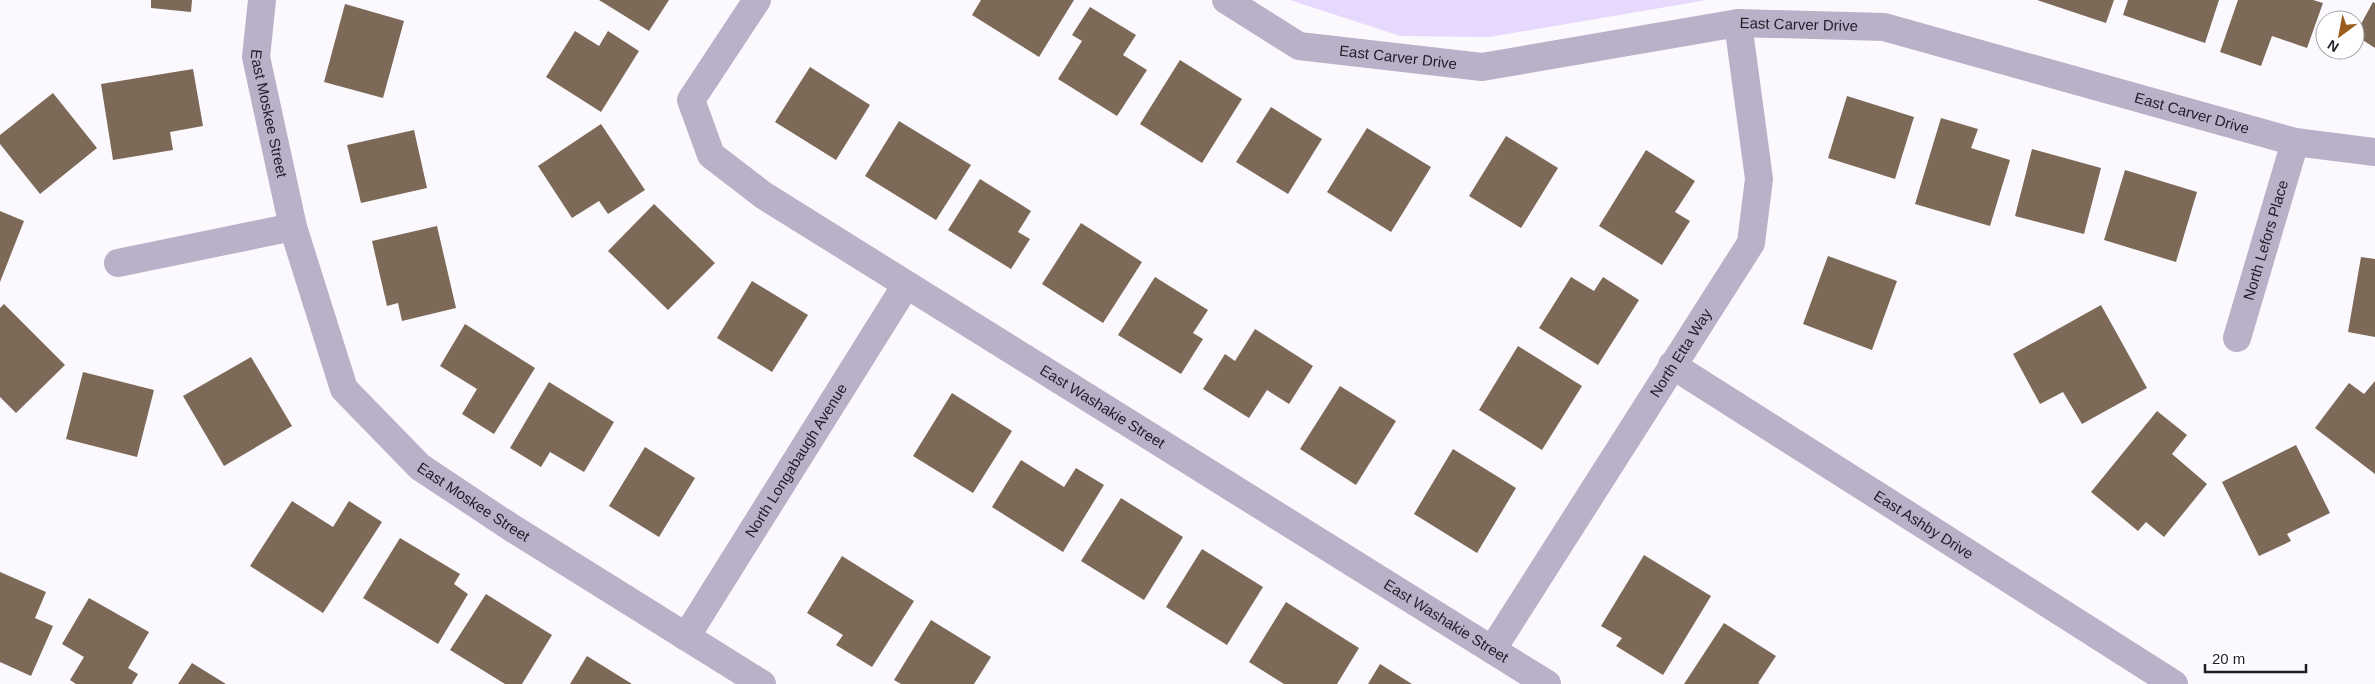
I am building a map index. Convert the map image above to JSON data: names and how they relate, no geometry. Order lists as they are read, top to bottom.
{
  "streets": {
    "street": [
      "East Carver Drive",
      "East Moskee Street",
      "North Lefors Place",
      "North Etta Way",
      "East Washakie Street",
      "North Longabaugh Avenue",
      "East Ashby Drive"
    ]
  },
  "crossings": [
    ["East Carver Drive", "North Lefors Place"],
    ["East Carver Drive", "North Etta Way"],
    ["East Moskee Street", "North Longabaugh Avenue"],
    ["North Etta Way", "East Washakie Street"],
    ["North Etta Way", "East Ashby Drive"],
    ["East Washakie Street", "North Longabaugh Avenue"]
  ],
  "scale_bar": "20 m",
  "north": "bottom left"
}
